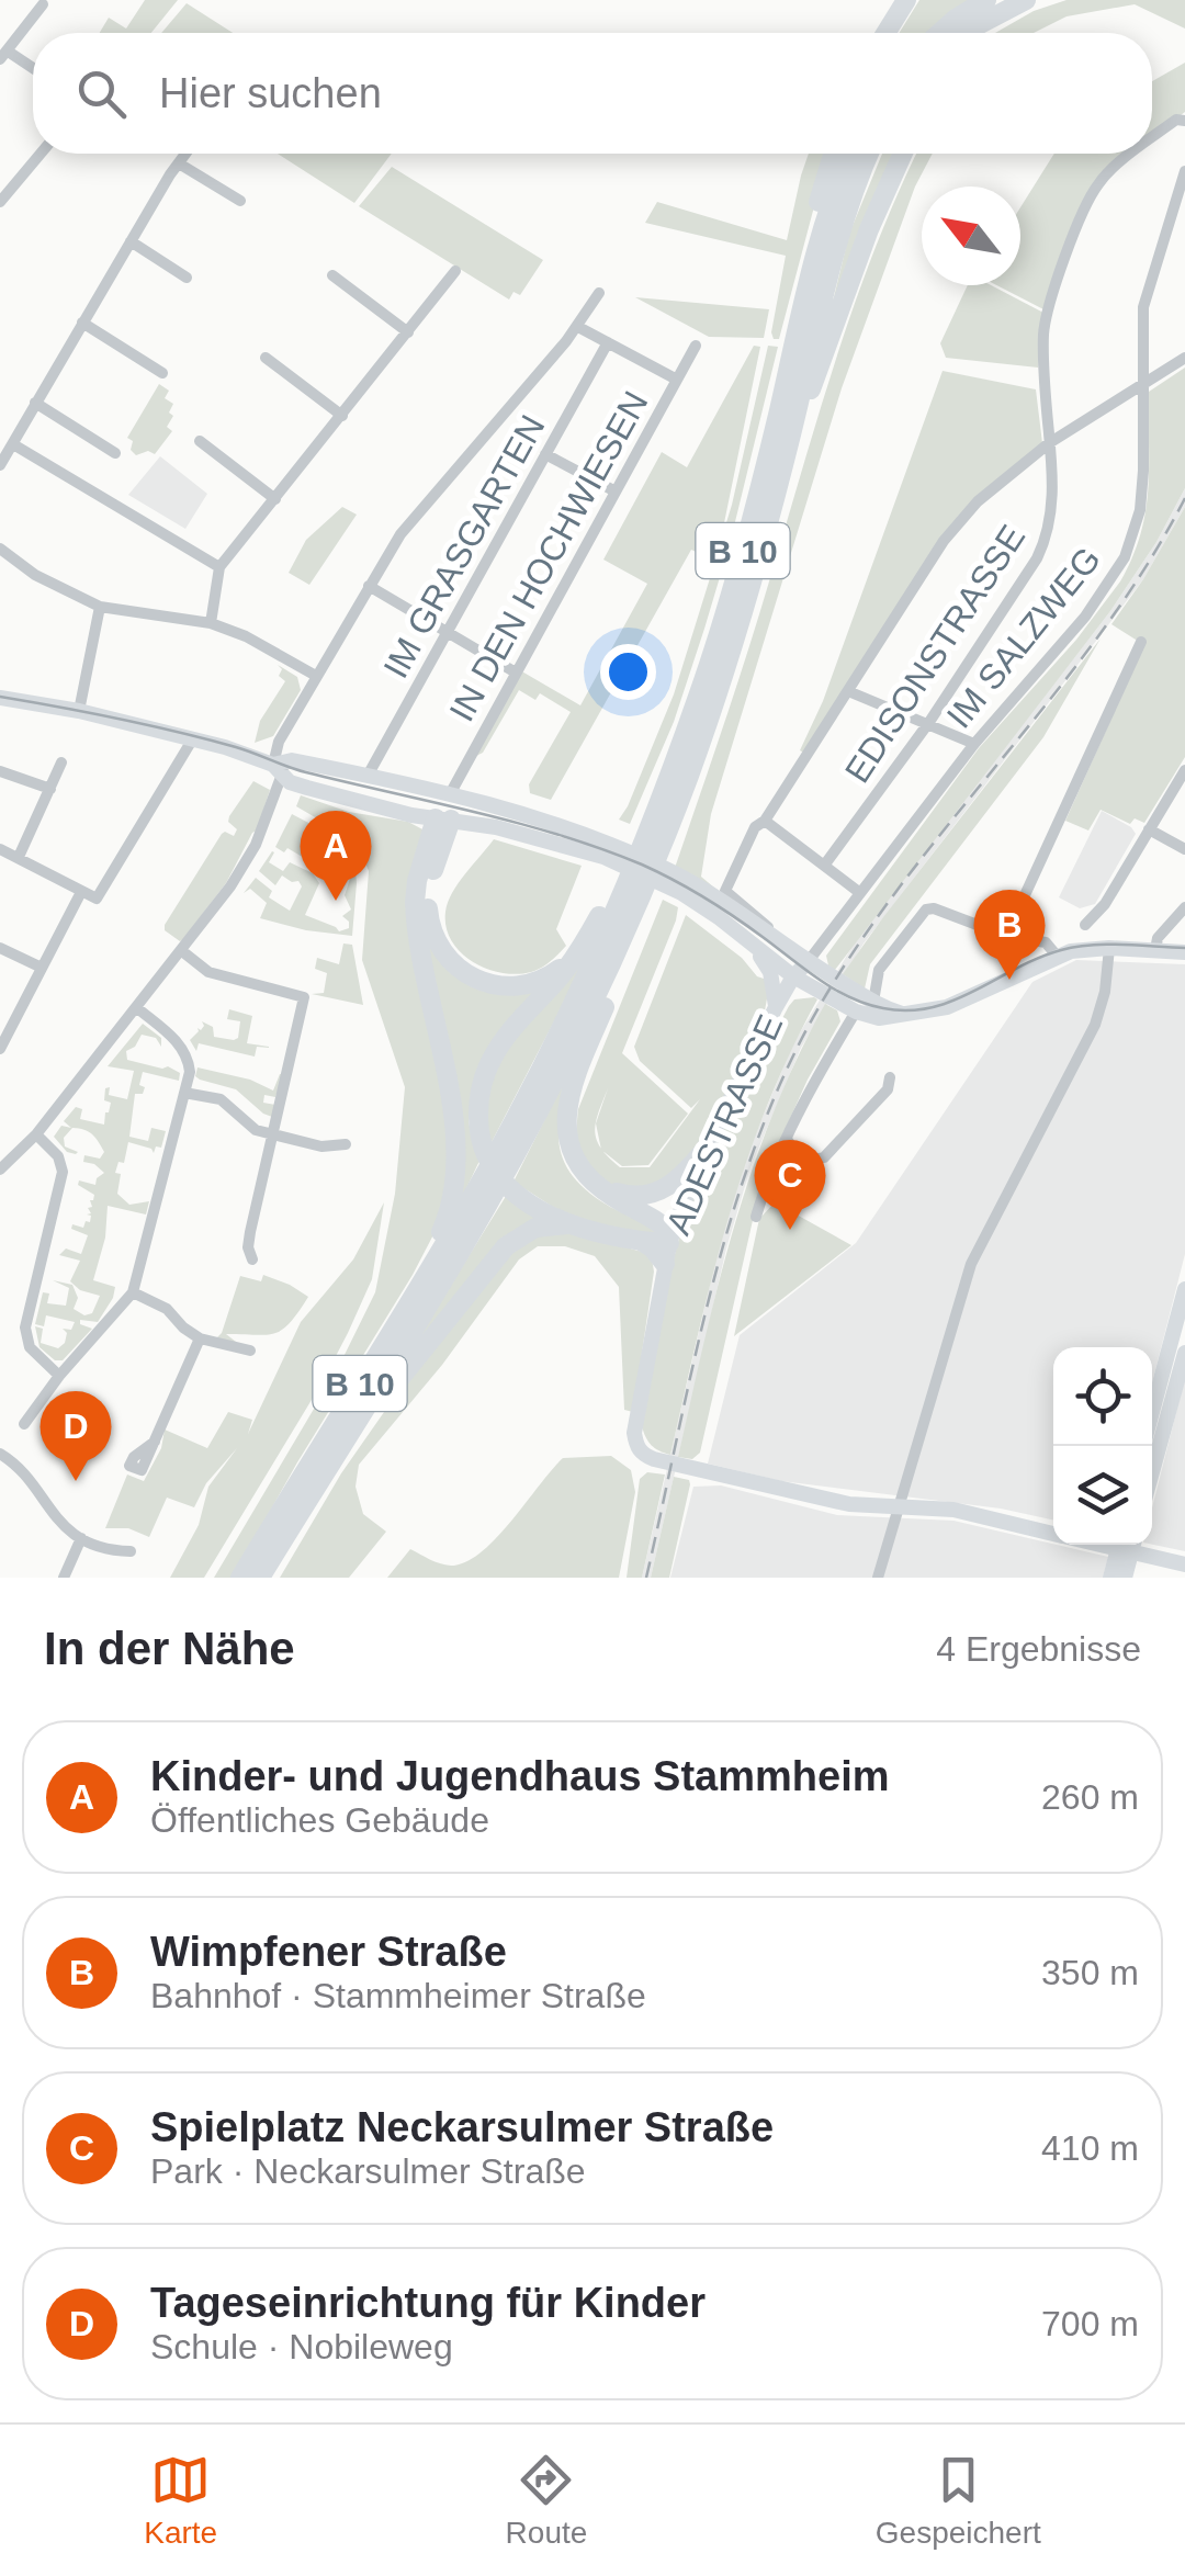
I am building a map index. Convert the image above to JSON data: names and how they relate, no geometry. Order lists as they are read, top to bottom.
{
  "streets": {
    "highway": ["B 10"],
    "main road": ["ADESTRASSE"],
    "street": [
      "IM GRASGARTEN",
      "IN DEN HOCHWIESEN",
      "IM SALZWEG",
      "EDISONSTRASSE"
    ]
  },
  "crossings": [
    ["B 10", "ADESTRASSE"],
    ["IM SALZWEG", "ADESTRASSE"]
  ],
  "north": "top left",
  "page": {
    "search": "Hier suchen",
    "pins": [
      "A",
      "B",
      "C",
      "D"
    ],
    "heading": ["In der Nähe", "4 Ergebnisse"],
    "list": [
      {
        "mark": "A",
        "name": "Kinder- und Jugendhaus Stammheim",
        "note": "Öffentliches Gebäude",
        "value": "260 m"
      },
      {
        "mark": "B",
        "name": "Wimpfener Straße",
        "note": "Bahnhof · Stammheimer Straße",
        "value": "350 m"
      },
      {
        "mark": "C",
        "name": "Spielplatz Neckarsulmer Straße",
        "note": "Park · Neckarsulmer Straße",
        "value": "410 m"
      },
      {
        "mark": "D",
        "name": "Tageseinrichtung für Kinder",
        "note": "Schule · Nobileweg",
        "value": "700 m"
      }
    ],
    "nav": ["Karte", "Route", "Gespeichert"]
  }
}
